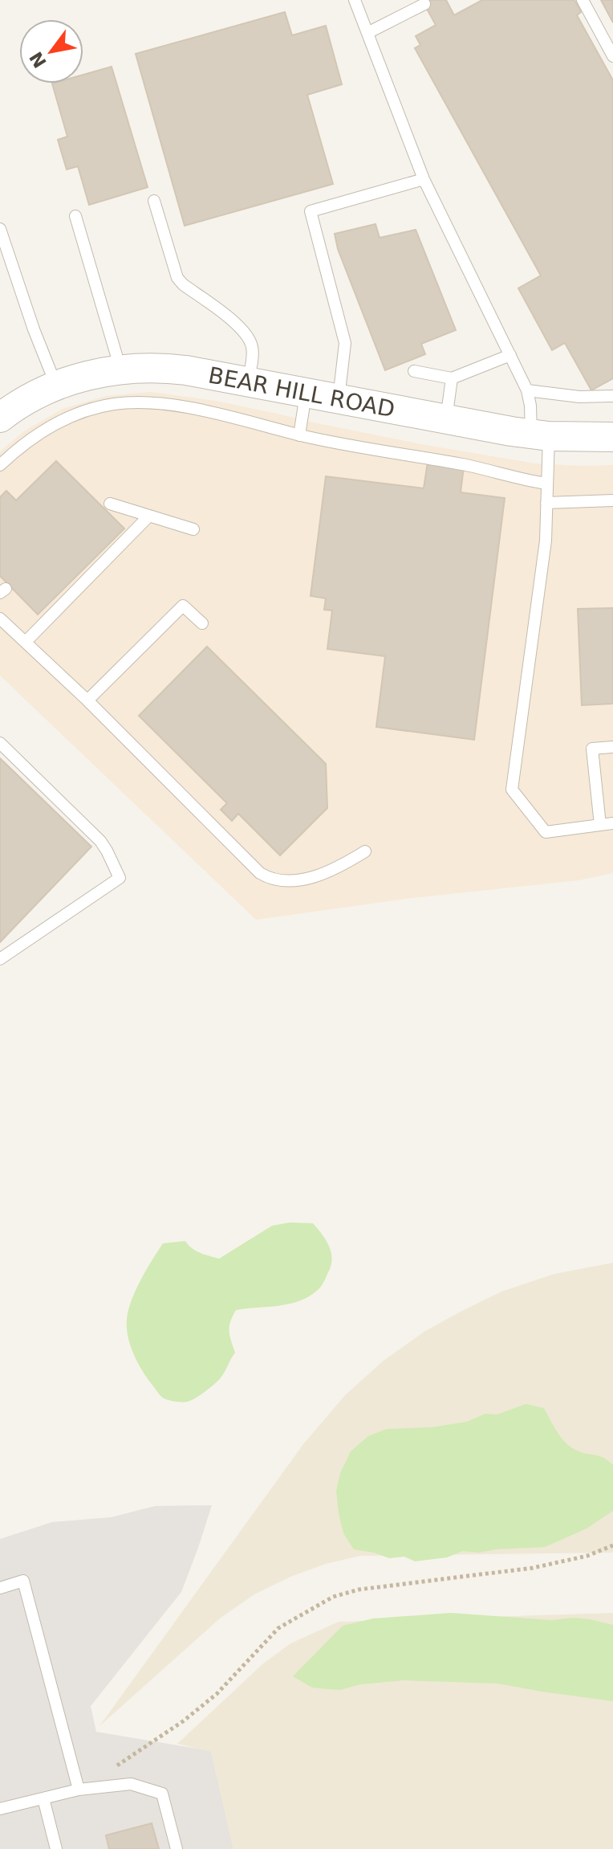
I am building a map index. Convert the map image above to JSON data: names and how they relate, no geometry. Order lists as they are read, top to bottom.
{
  "streets": {
    "street": ["BEAR HILL ROAD"]
  },
  "north": "bottom left"
}
